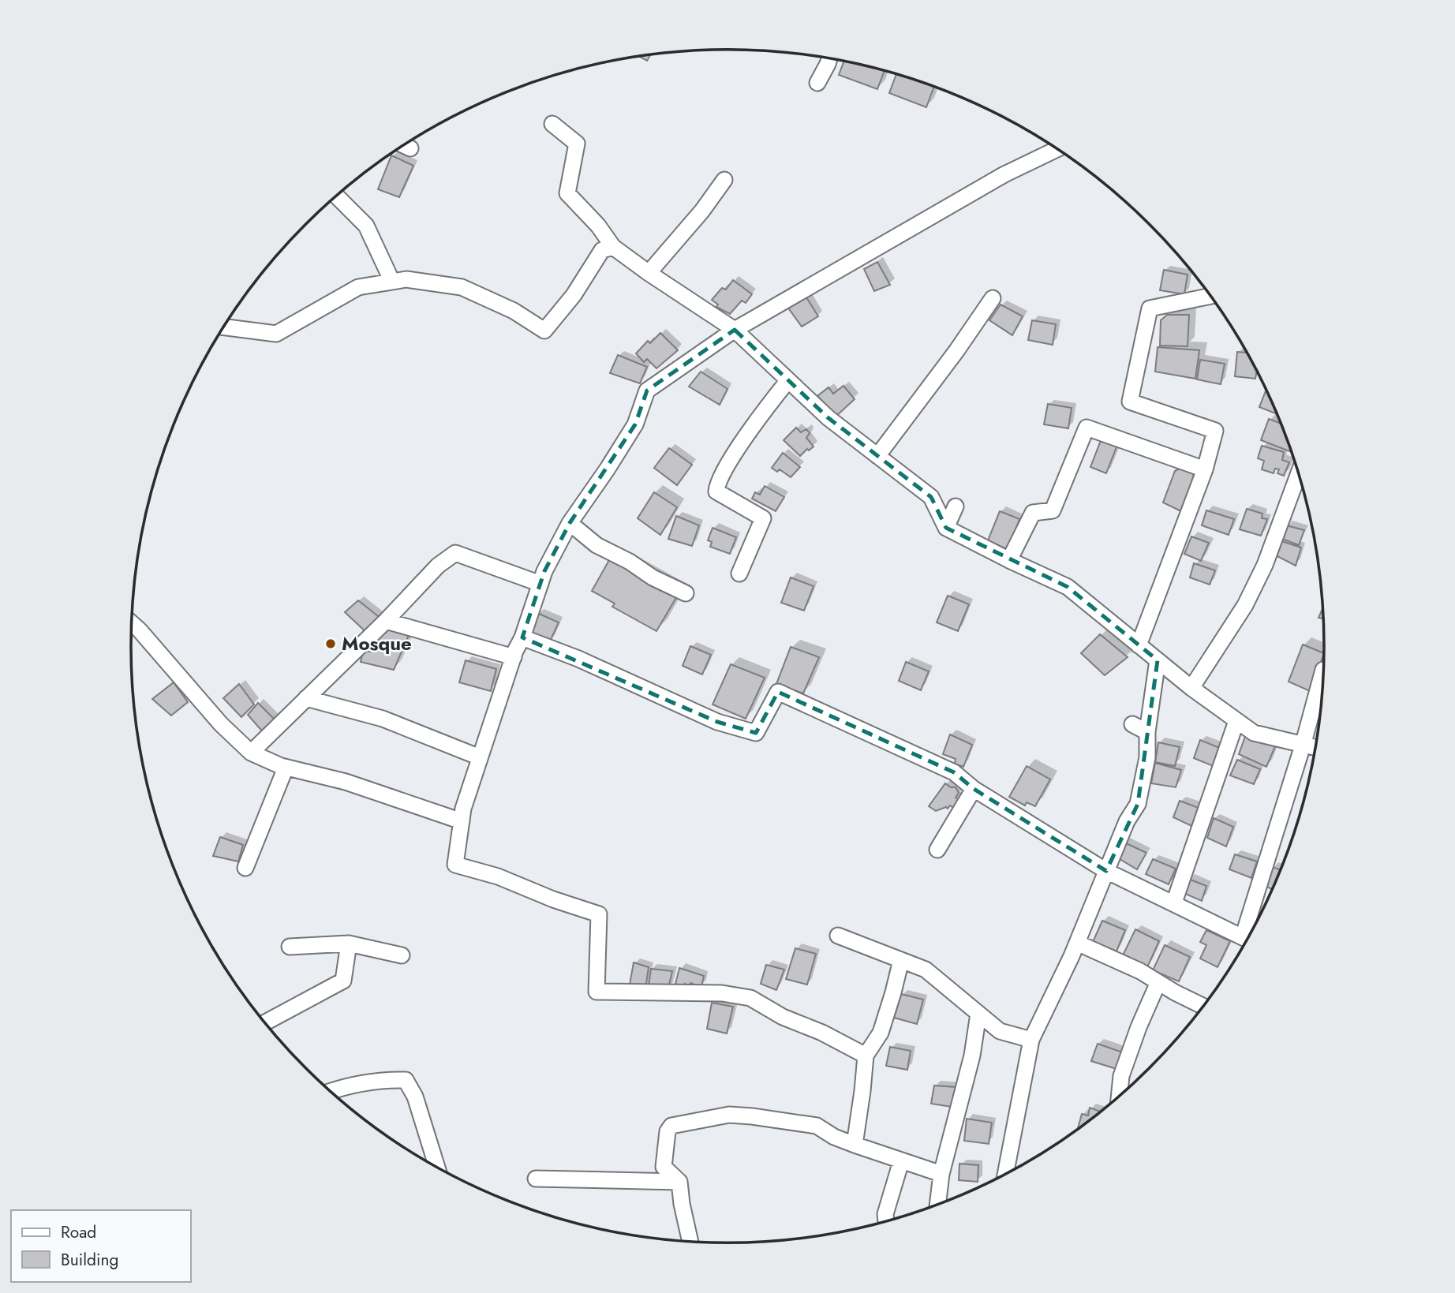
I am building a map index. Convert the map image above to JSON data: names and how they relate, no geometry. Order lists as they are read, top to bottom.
{
  "places": ["Mosque"],
  "legend": ["Road", "Building"]
}
